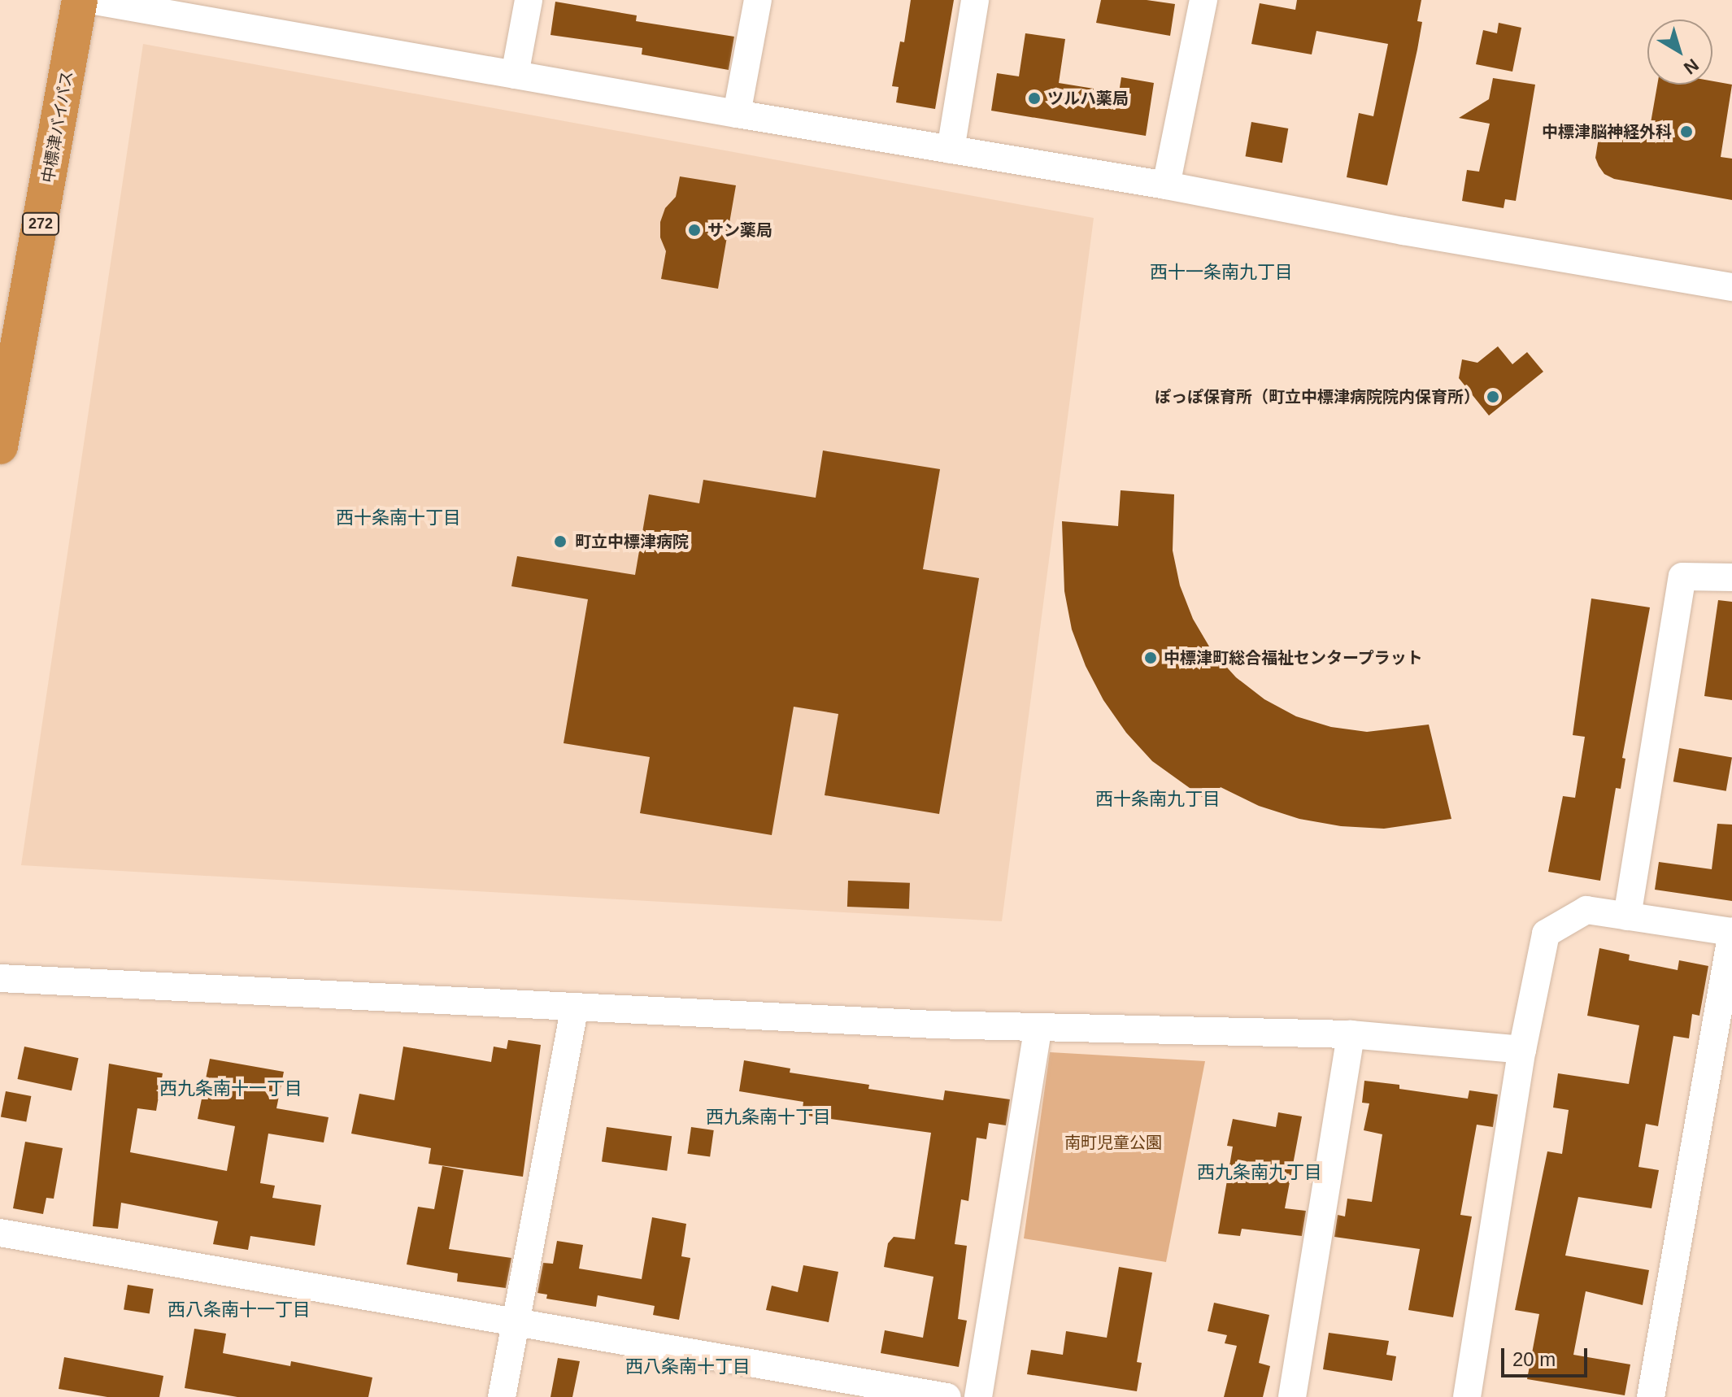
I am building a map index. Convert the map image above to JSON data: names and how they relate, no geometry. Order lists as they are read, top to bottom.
{
  "streets": {
    "highway": ["中標津バイパス", "272"]
  },
  "districts": [
    "西十一条南九丁目",
    "西十条南十丁目",
    "西十条南九丁目",
    "西九条南十一丁目",
    "西九条南十丁目",
    "西九条南九丁目",
    "西八条南十一丁目",
    "西八条南十丁目"
  ],
  "parks": ["南町児童公園"],
  "places": [
    "ツルハ薬局",
    "中標津脳神経外科",
    "サン薬局",
    "ぽっぽ保育所（町立中標津病院院内保育所）",
    "町立中標津病院",
    "中標津町総合福祉センタープラット"
  ],
  "scale_bar": "20 m",
  "north": "bottom right"
}
